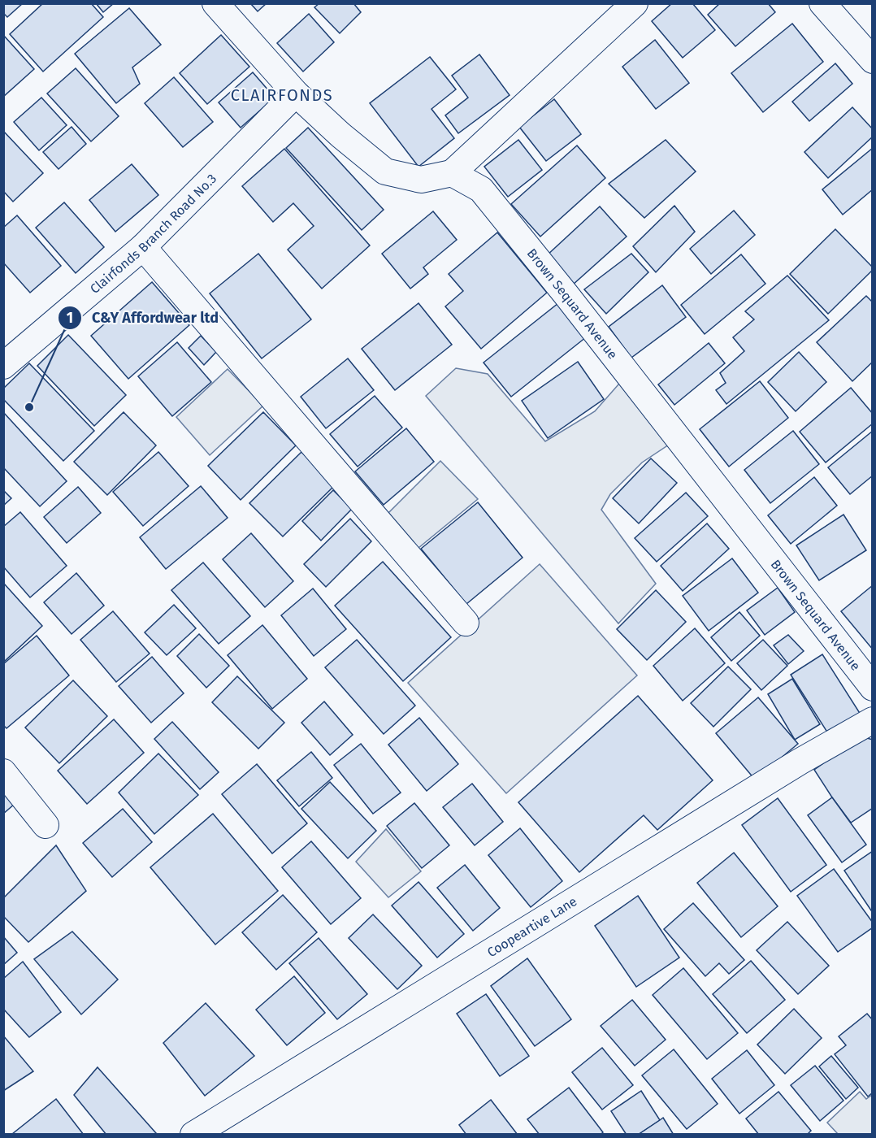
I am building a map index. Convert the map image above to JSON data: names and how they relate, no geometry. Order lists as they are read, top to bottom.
{
  "streets": {
    "street": ["Clairfonds Branch Road No.3", "Brown Sequard Avenue", "Coopeartive Lane"]
  },
  "districts": ["CLAIRFONDS"],
  "places": ["C&Y Affordwear ltd"]
}
